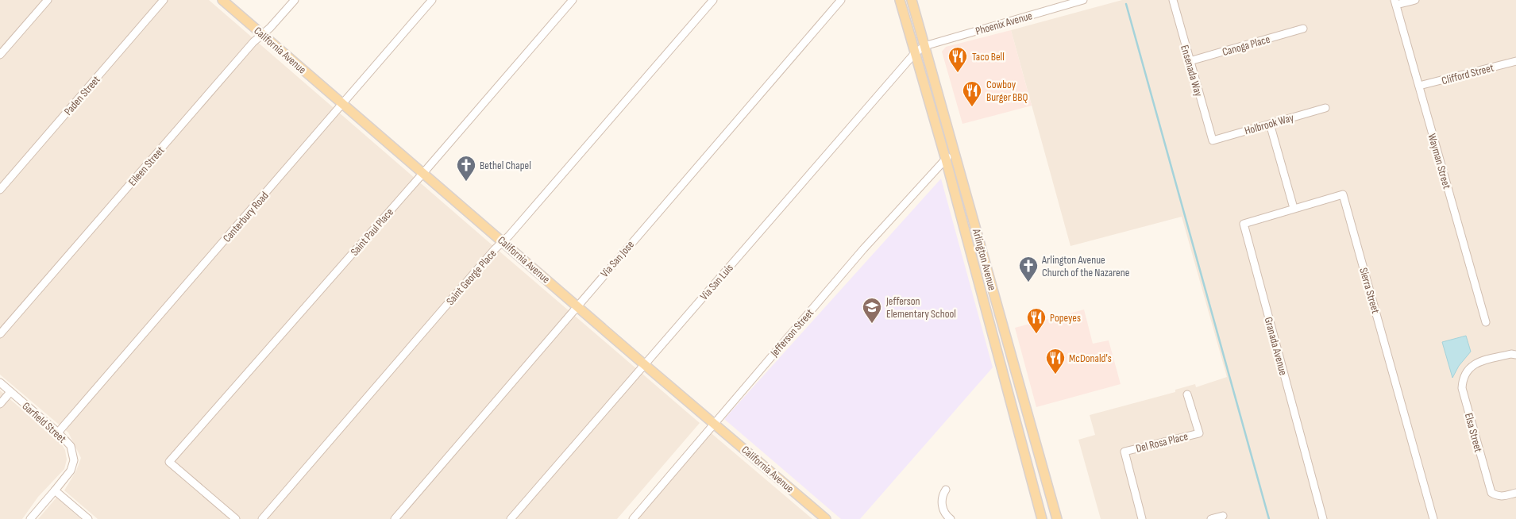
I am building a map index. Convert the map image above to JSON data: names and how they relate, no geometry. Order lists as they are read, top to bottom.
{
  "streets": {
    "main road": ["California Avenue", "Arlington Avenue"],
    "street": [
      "Phoenix Avenue",
      "Canoga Place",
      "Ensenada Way",
      "Clifford Street",
      "Paden Street",
      "Holbrook Way",
      "Wayman Street",
      "Eileen Street",
      "Canterbury Road",
      "Saint Paul Place",
      "Via San Jose",
      "Saint George Place",
      "Via San Luis",
      "Sierra Street",
      "Jefferson Street",
      "Granada Avenue",
      "Garfield Street",
      "Elsa Street",
      "Del Rosa Place"
    ]
  },
  "crossings": [
    ["Phoenix Avenue", "Arlington Avenue"],
    ["Phoenix Avenue", "Via San Luis"],
    ["Canoga Place", "Ensenada Way"],
    ["California Avenue", "Eileen Street"],
    ["California Avenue", "Canterbury Road"],
    ["California Avenue", "Saint Paul Place"],
    ["California Avenue", "Via San Jose"],
    ["California Avenue", "Saint George Place"],
    ["California Avenue", "Via San Luis"],
    ["California Avenue", "Jefferson Street"],
    ["Ensenada Way", "Holbrook Way"],
    ["Clifford Street", "Wayman Street"],
    ["Canterbury Road", "Garfield Street"],
    ["Arlington Avenue", "Via San Luis"],
    ["Arlington Avenue", "Jefferson Street"],
    ["Sierra Street", "Granada Avenue"]
  ],
  "places": {
    "restaurant": [
      "Taco Bell",
      "Cowboy Burger BBQ",
      "Popeyes",
      "McDonald's"
    ],
    "church": ["Bethel Chapel", "Arlington Avenue Church of the Nazarene"],
    "school or university": ["Jefferson Elementary School"]
  }
}
